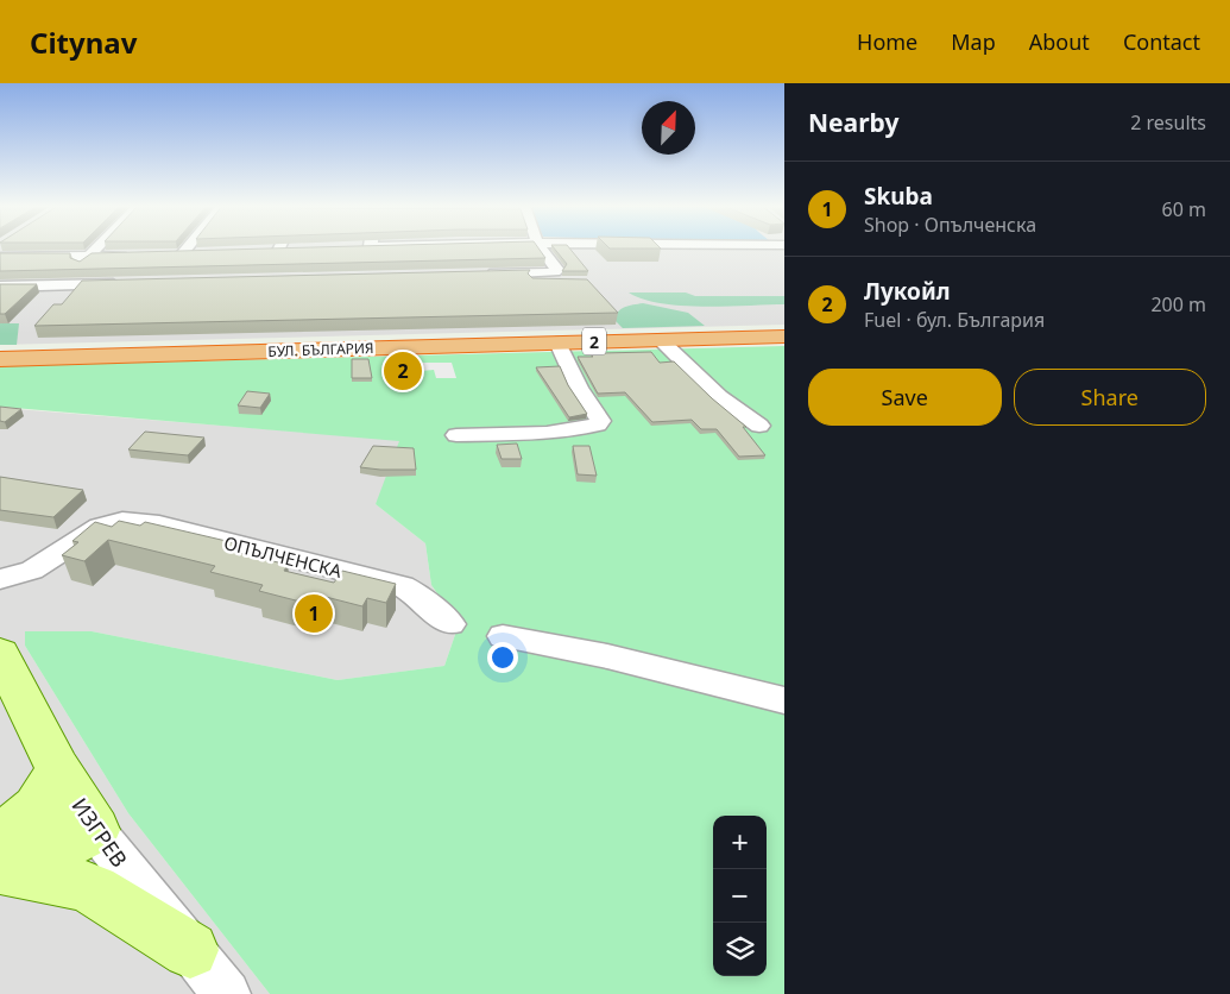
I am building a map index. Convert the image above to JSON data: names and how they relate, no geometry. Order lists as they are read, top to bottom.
{
  "streets": {
    "highway": ["2", "БУЛ. БЪЛГАРИЯ"],
    "main road": ["ИЗГРЕВ"],
    "street": ["ОПЪЛЧЕНСКА"]
  },
  "north": "top right",
  "page": {
    "header": "Citynav",
    "nav": [
      "Home",
      "Map",
      "About",
      "Contact"
    ],
    "heading": ["Nearby", "2 results"],
    "list": [
      {
        "mark": "1",
        "name": "Skuba",
        "note": "Shop · Опълченска",
        "value": "60 m"
      },
      {
        "mark": "2",
        "name": "Лукойл",
        "note": "Fuel · бул. България",
        "value": "200 m"
      }
    ],
    "pins": ["2", "1"],
    "buttons": ["Save", "Share"],
    "map_buttons": ["+", "−"]
  }
}
